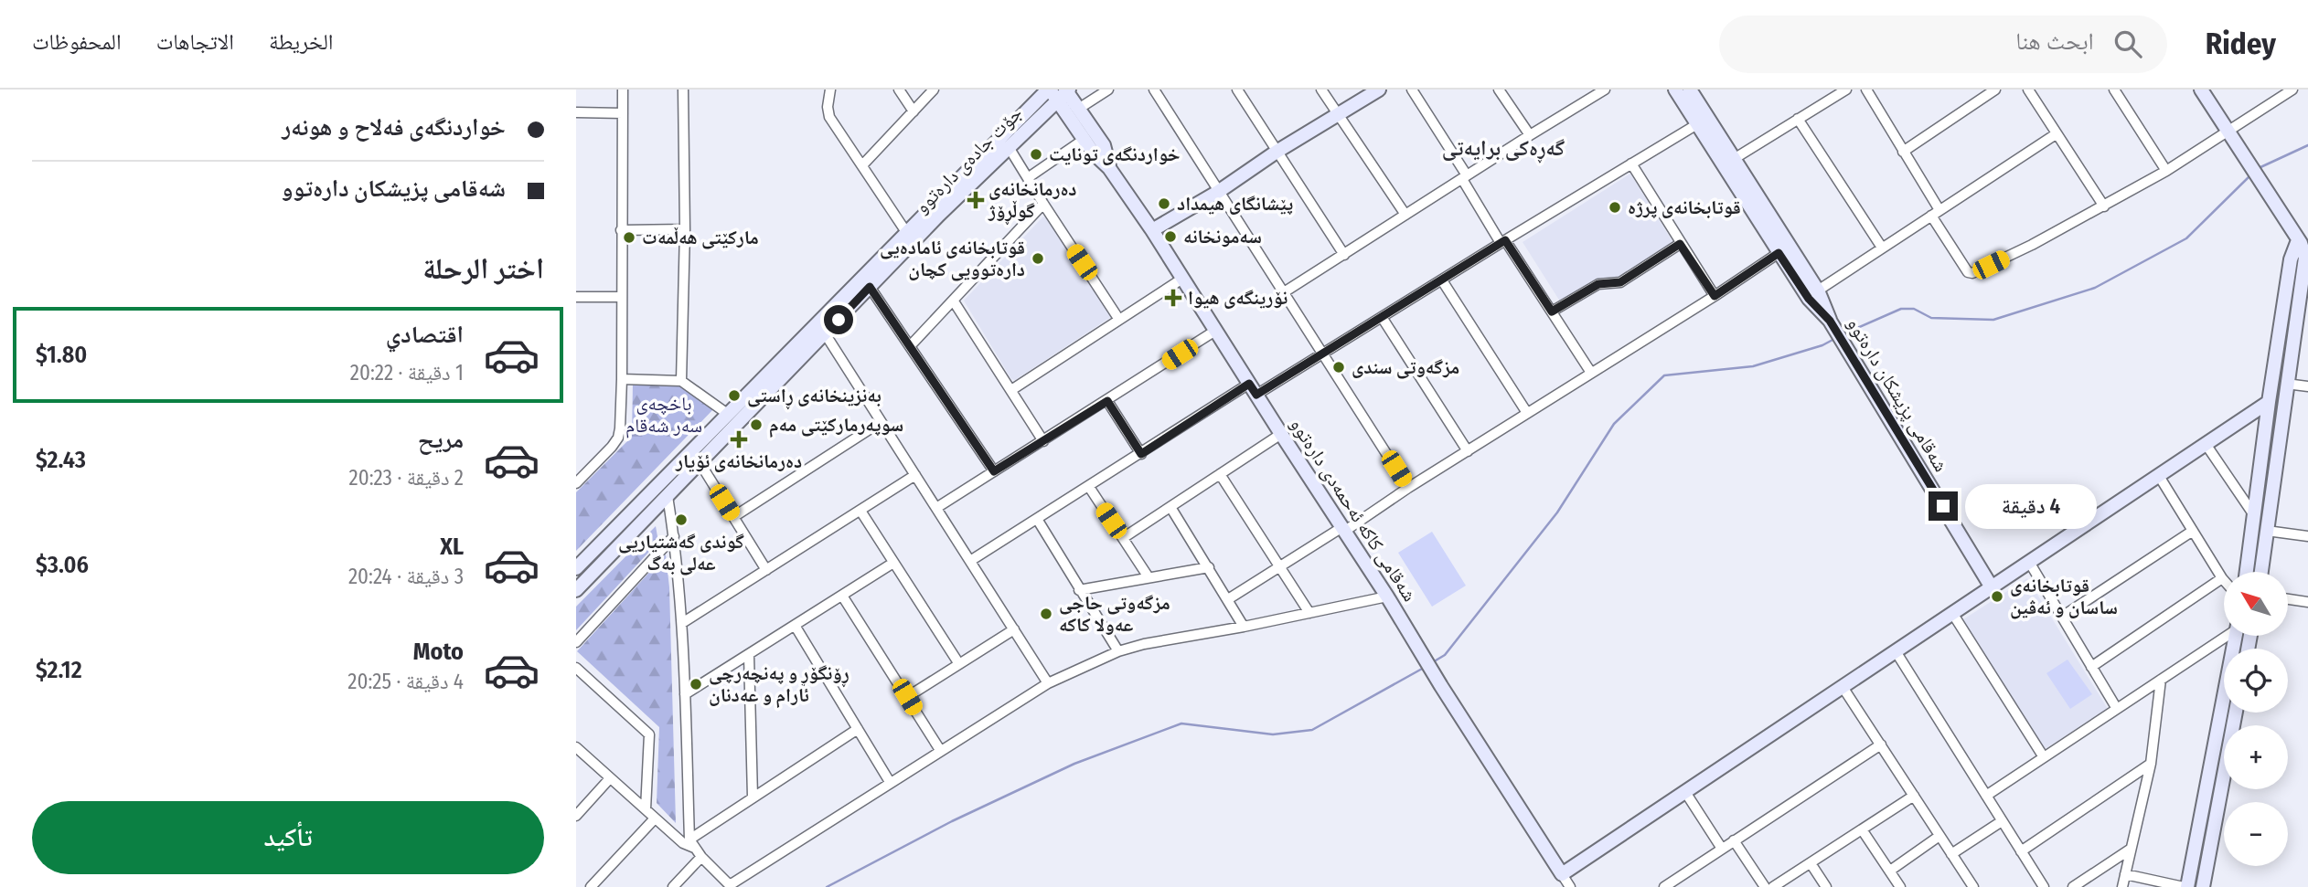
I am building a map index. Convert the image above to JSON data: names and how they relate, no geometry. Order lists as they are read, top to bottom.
{
  "streets": {
    "street": ["جۆت جادەی دارەتوو", "شەقامی پزیشکان دارەتوو", "شەقامی کاکە ئەحمەدی دارەتوو"]
  },
  "crossings": [
    ["جۆت جادەی دارەتوو", "شەقامی کاکە ئەحمەدی دارەتوو"]
  ],
  "districts": ["گەڕەکی برایەتی"],
  "parks": ["باخچەی سەر شەقام"],
  "places": {
    "other": [
      "خواردنگەی تونایت",
      "پێشانگای هیمداد",
      "قوتابخانەی پرژە",
      "سەمونخانە",
      "مارکێتی هەڵمەت",
      "قوتابخانەی ئامادەیی دارەتوویی کچان",
      "مزگەوتی سندی",
      "بەنزینخانەی ڕاستی",
      "سوپەرمارکێتی مەم",
      "گوندی گەشتیاریی عەلی بەگ",
      "قوتابخانەی ساسان و ئەڤین",
      "مزگەوتی حاجی عەولا کاکە",
      "ڕۆنگۆڕ و پەنچەرچی ئارام و عەدنان"
    ],
    "health": ["دەرمانخانەی گوڵڕۆژ", "نۆرینگەی هیوا", "دەرمانخانەی ئۆیار"]
  },
  "north": "top left",
  "page": {
    "header": "Ridey",
    "search": "ابحث هنا",
    "nav": ["الخريطة", "الاتجاهات", "المحفوظات"],
    "banner": ["خواردنگەی فەلاح و هونەر", "شەقامی پزیشکان دارەتوو"],
    "heading": "اختر الرحلة",
    "list": [
      {
        "name": "اقتصادي",
        "note": "1 دقيقة · 20:22",
        "value": "$1.80"
      },
      {
        "name": "مريح",
        "note": "2 دقيقة · 20:23",
        "value": "$2.43"
      },
      {
        "name": "XL",
        "note": "3 دقيقة · 20:24",
        "value": "$3.06"
      },
      {
        "name": "Moto",
        "note": "4 دقيقة · 20:25",
        "value": "$2.12"
      }
    ],
    "bubble": "4 دقيقة",
    "map_buttons": ["+", "−"],
    "buttons": "تأكيد"
  }
}
